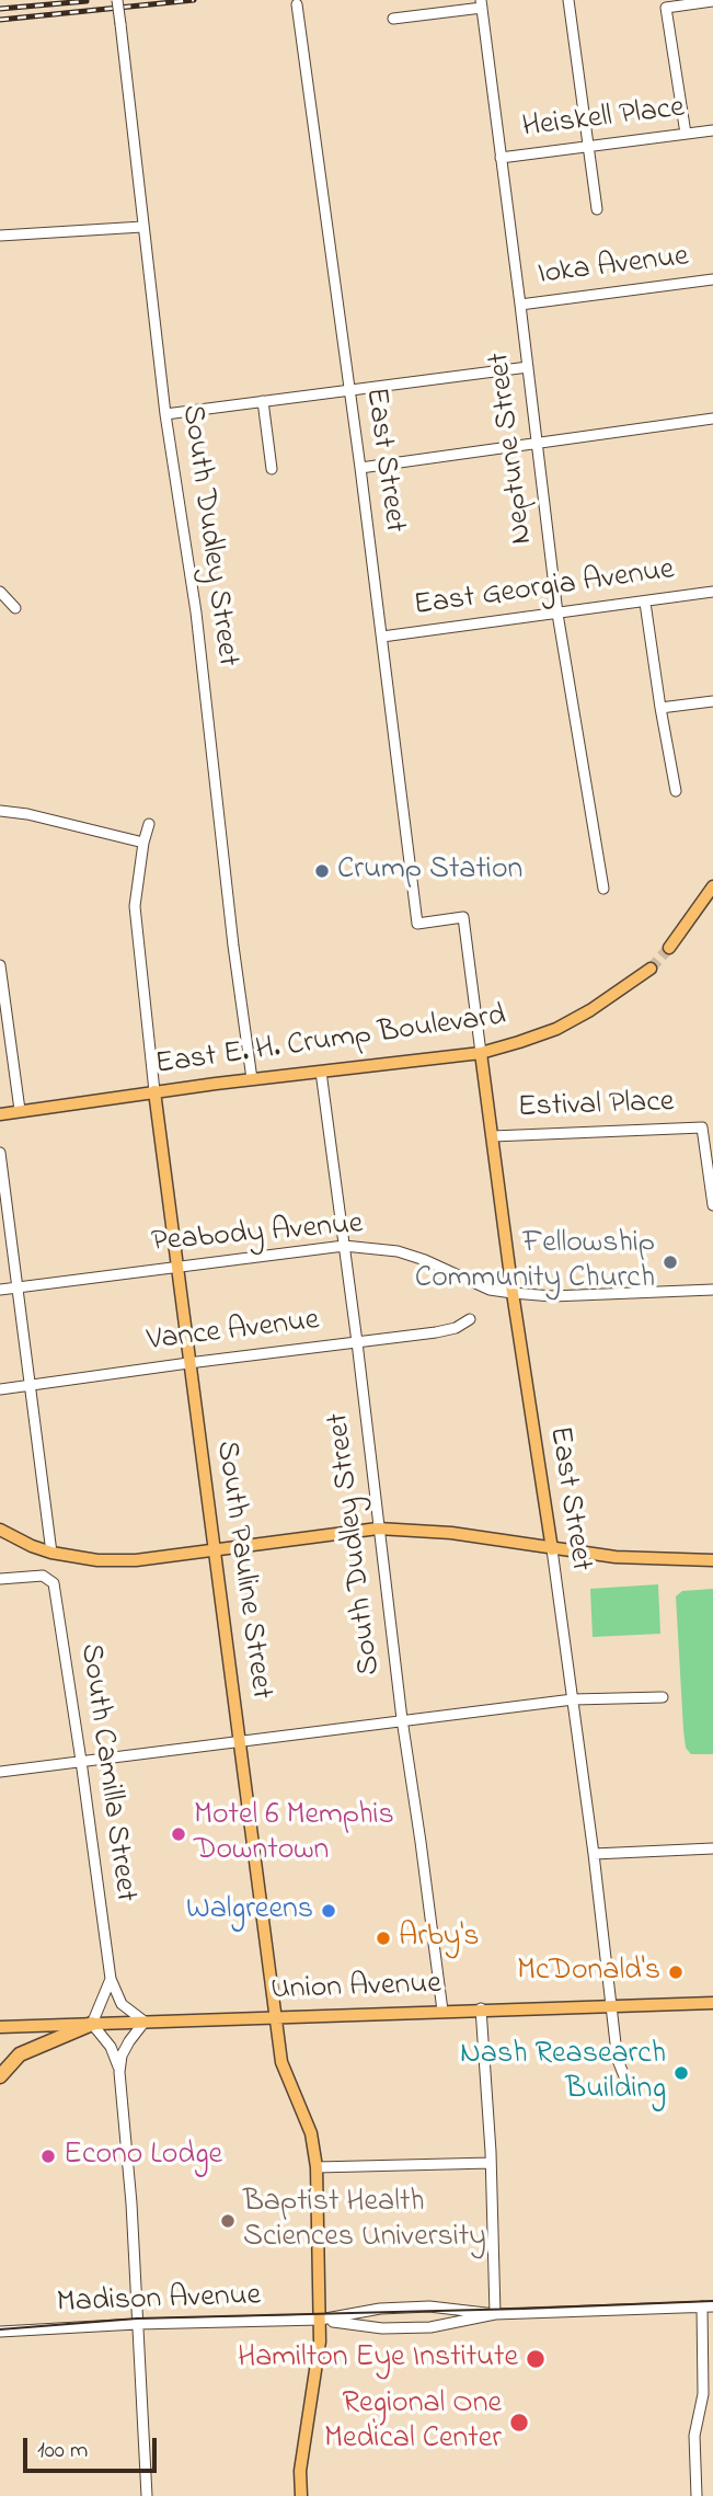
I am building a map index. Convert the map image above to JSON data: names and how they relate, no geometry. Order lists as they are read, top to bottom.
{
  "streets": {
    "main road": [
      "East Street",
      "East E. H. Crump Boulevard",
      "South Pauline Street",
      "Union Avenue"
    ],
    "street": [
      "Heiskell Place",
      "Ioka Avenue",
      "Neptune Street",
      "South Dudley Street",
      "East Georgia Avenue",
      "Estival Place",
      "Peabody Avenue",
      "Vance Avenue",
      "South Camilla Street",
      "Madison Avenue"
    ]
  },
  "crossings": [
    ["Heiskell Place", "Neptune Street"],
    ["Ioka Avenue", "Neptune Street"],
    ["Neptune Street", "East Georgia Avenue"],
    ["East Street", "East Georgia Avenue"],
    ["East Street", "East E. H. Crump Boulevard"],
    ["East Street", "Estival Place"],
    ["East Street", "Peabody Avenue"],
    ["East Street", "Union Avenue"],
    ["South Dudley Street", "East E. H. Crump Boulevard"],
    ["South Dudley Street", "Peabody Avenue"],
    ["South Dudley Street", "Vance Avenue"],
    ["South Dudley Street", "Union Avenue"],
    ["East E. H. Crump Boulevard", "South Pauline Street"],
    ["Peabody Avenue", "South Pauline Street"],
    ["Vance Avenue", "South Pauline Street"],
    ["South Pauline Street", "Union Avenue"],
    ["South Pauline Street", "Madison Avenue"],
    ["South Camilla Street", "Union Avenue"]
  ],
  "places": [
    "Crump Station",
    "Fellowship Community Church",
    "Motel 6 Memphis Downtown",
    "Walgreens",
    "Arby's",
    "McDonald's",
    "Nash Reasearch Building",
    "Econo Lodge",
    "Baptist Health Sciences University",
    "Hamilton Eye Institute",
    "Regional One Medical Center"
  ],
  "scale_bar": "100 m"
}
